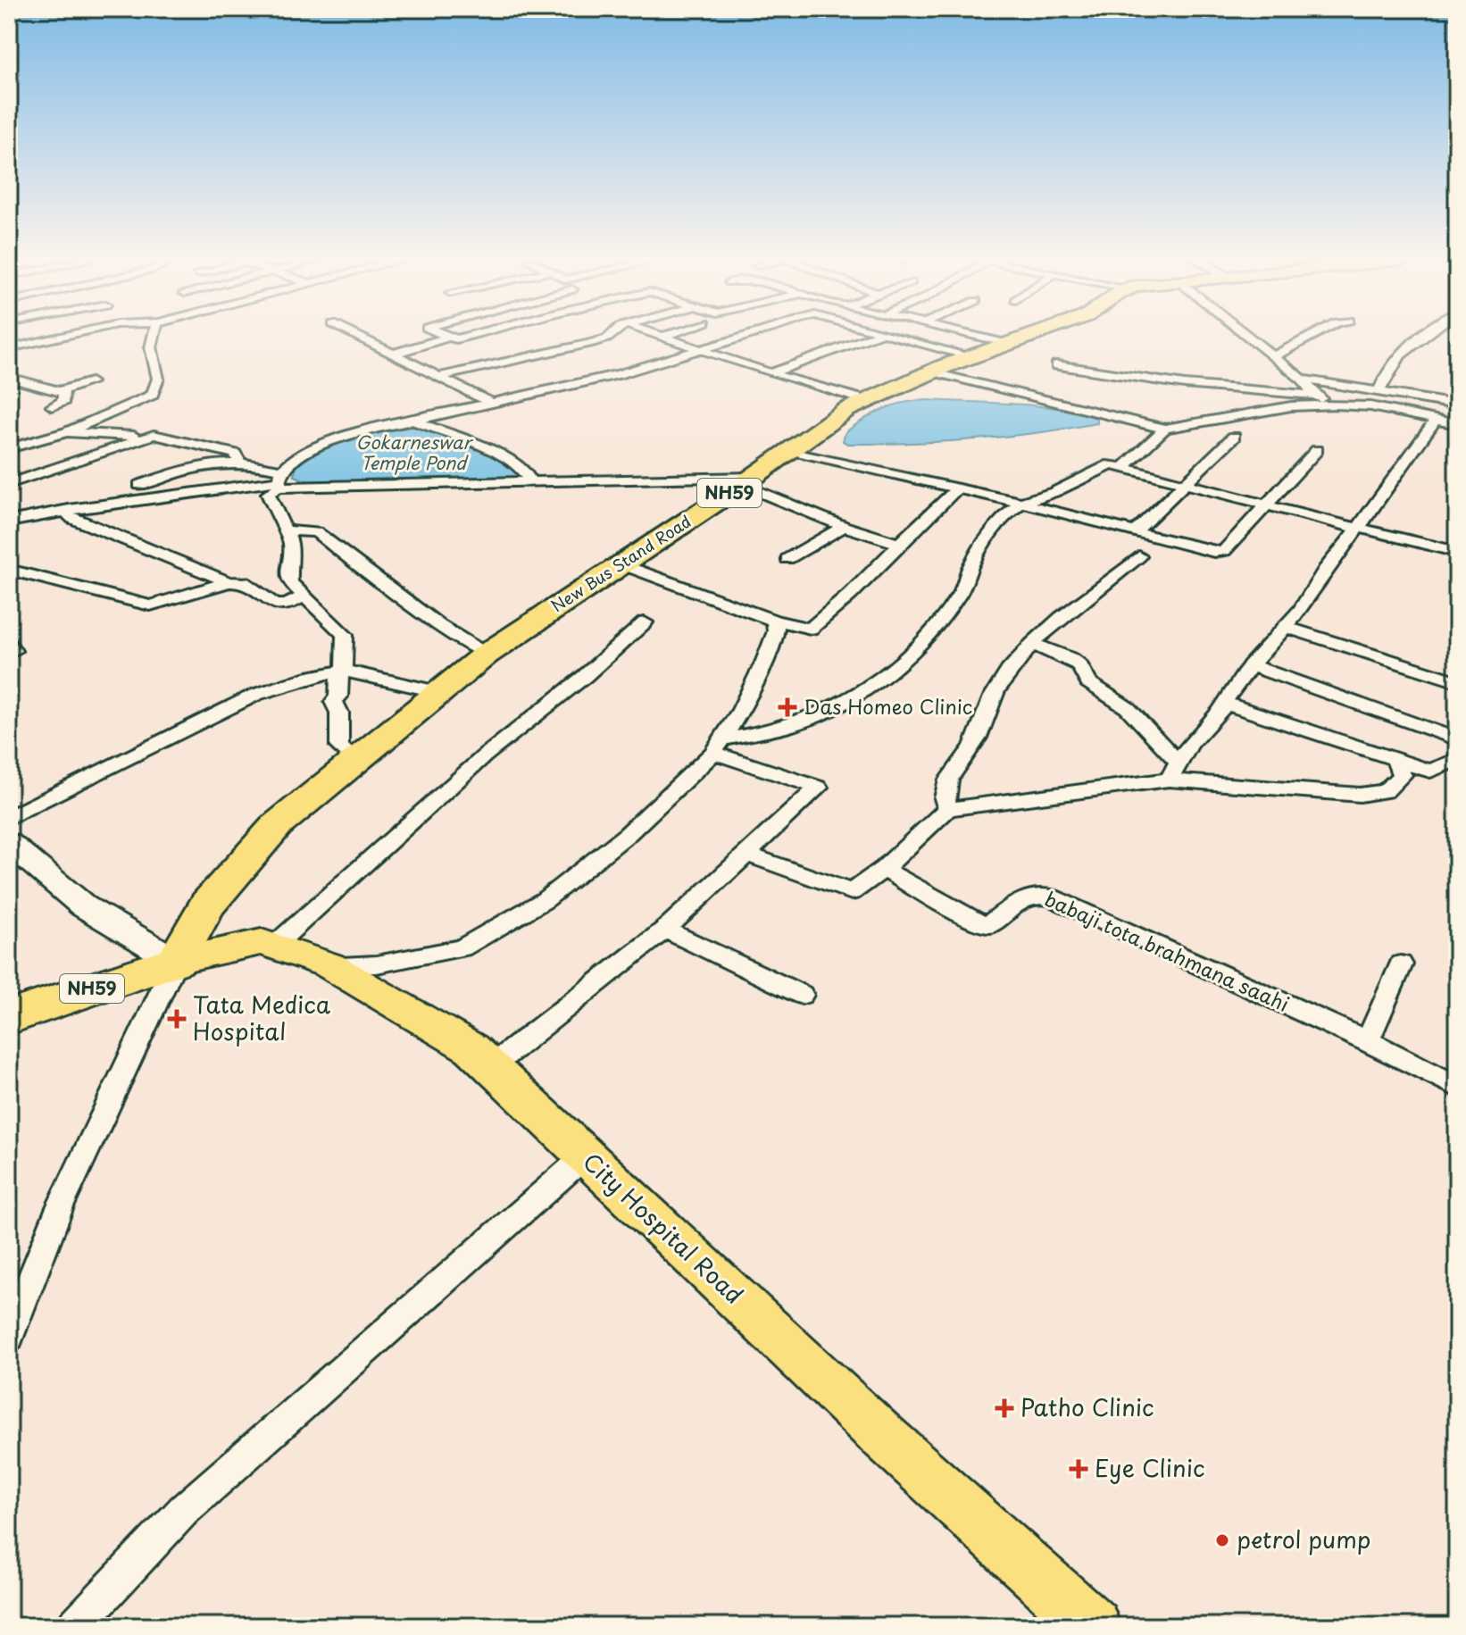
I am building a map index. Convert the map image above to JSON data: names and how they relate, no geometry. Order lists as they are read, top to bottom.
{
  "streets": {
    "highway": ["NH59", "New Bus Stand Road"],
    "main road": ["City Hospital Road"],
    "street": ["babaji tota brahmana saahi"]
  },
  "crossings": [
    ["NH59", "New Bus Stand Road"],
    ["NH59", "City Hospital Road"],
    ["New Bus Stand Road", "City Hospital Road"]
  ],
  "water": ["Gokarneswar Temple Pond"],
  "places": {
    "health": [
      "Das Homeo Clinic",
      "Tata Medica Hospital",
      "Patho Clinic",
      "Eye Clinic"
    ],
    "other": ["petrol pump"]
  }
}
